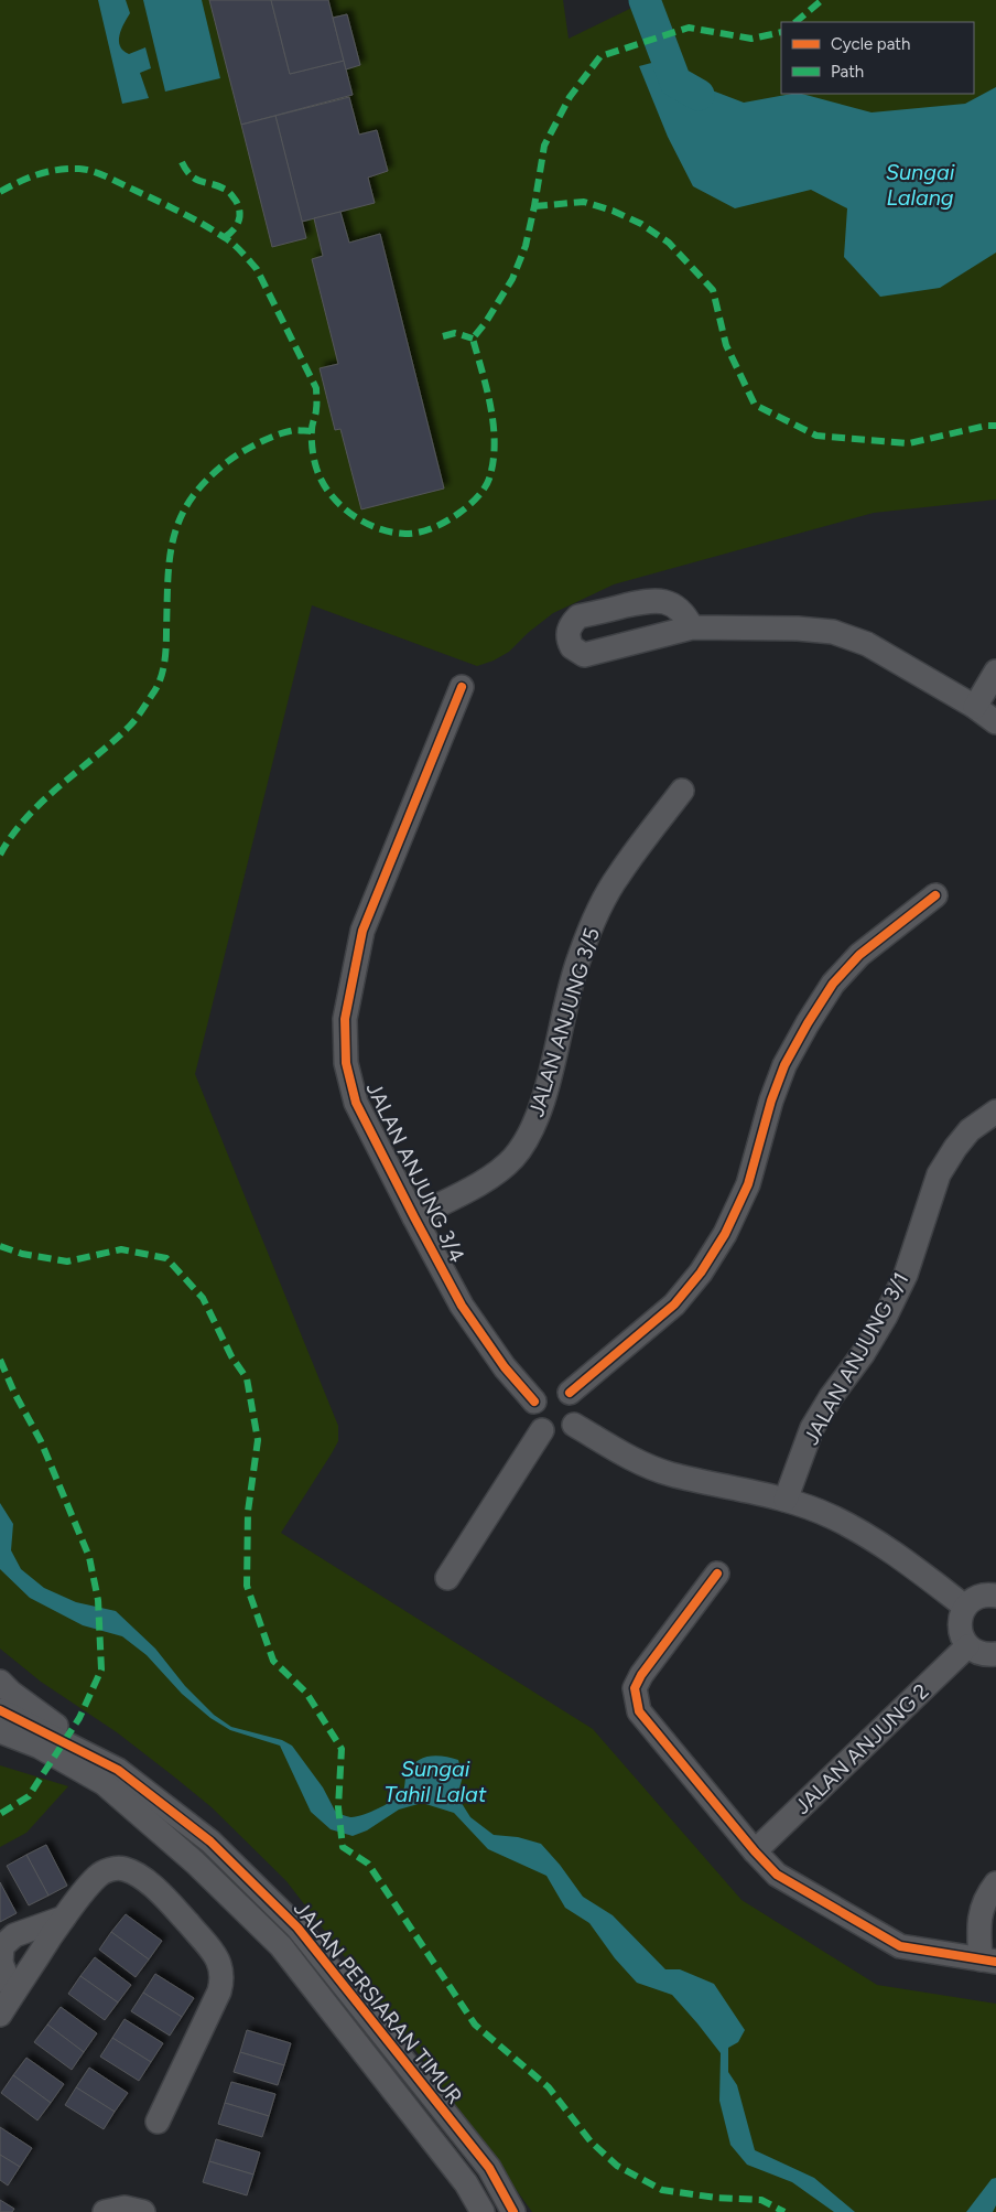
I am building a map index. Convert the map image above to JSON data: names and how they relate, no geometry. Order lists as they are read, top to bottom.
{
  "streets": {
    "street": [
      "JALAN ANJUNG 3/5",
      "JALAN ANJUNG 3/4",
      "JALAN ANJUNG 3/1",
      "JALAN ANJUNG 2",
      "JALAN PERSIARAN TIMUR"
    ]
  },
  "crossings": [
    ["JALAN ANJUNG 3/5", "JALAN ANJUNG 3/4"]
  ],
  "water": ["Sungai Lalang", "Sungai Tahil Lalat"],
  "legend": ["Cycle path", "Path"]
}
